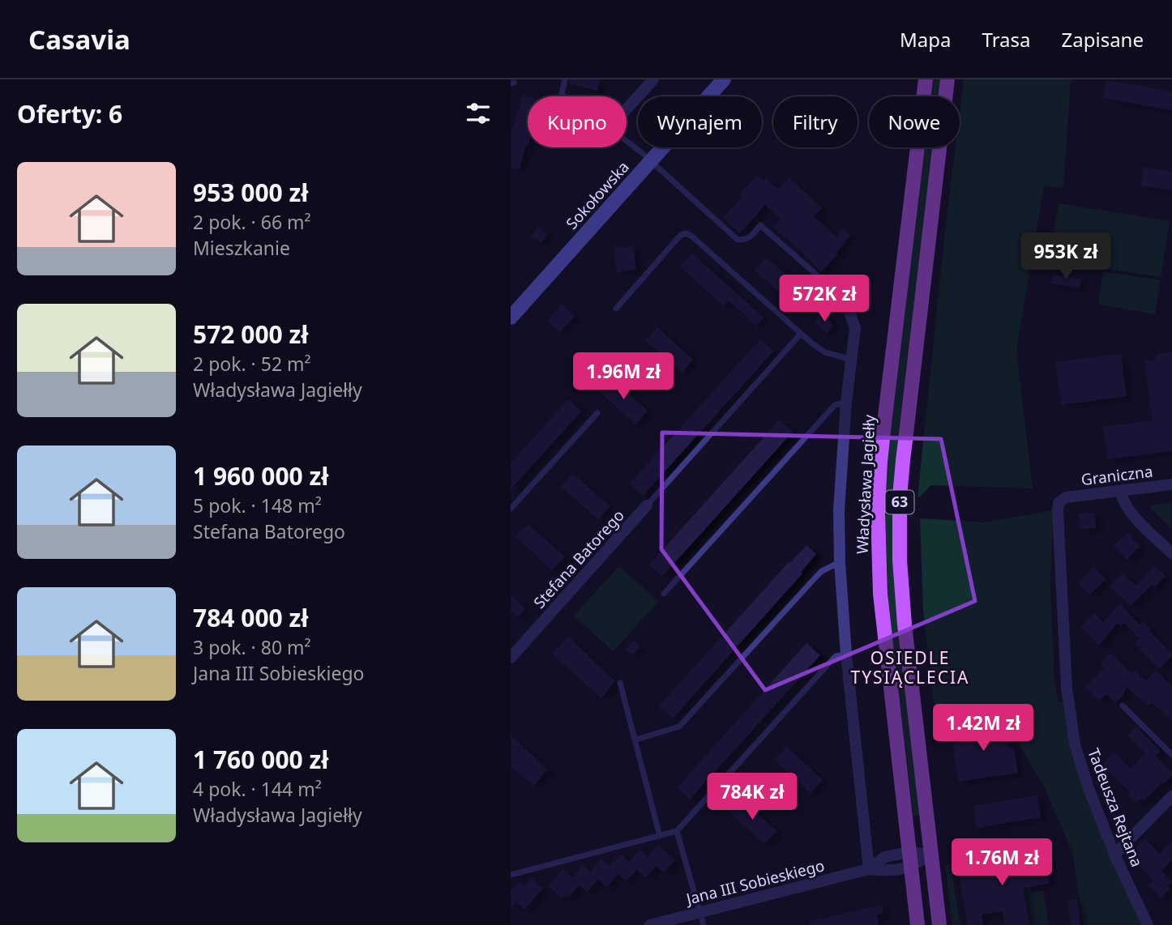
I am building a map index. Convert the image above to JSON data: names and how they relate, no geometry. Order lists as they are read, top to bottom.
{
  "streets": {
    "main road": ["Władysława Jagiełły", "63"],
    "street": [
      "Sokołowska",
      "Graniczna",
      "Stefana Batorego",
      "Tadeusza Rejtana",
      "Jana III Sobieskiego"
    ]
  },
  "crossings": [
    ["Graniczna", "Tadeusza Rejtana"],
    ["Władysława Jagiełły", "Jana III Sobieskiego"],
    ["63", "Jana III Sobieskiego"]
  ],
  "districts": ["OSIEDLE TYSIĄCLECIA"],
  "page": {
    "header": "Casavia",
    "nav": ["Mapa", "Trasa", "Zapisane"],
    "heading": "Oferty: 6",
    "chip": [
      "Kupno",
      "Wynajem",
      "Filtry",
      "Nowe"
    ],
    "list": [
      {
        "name": "953 000 zł",
        "note": "2 pok. · 66 m² · Mieszkanie"
      },
      {
        "name": "572 000 zł",
        "note": "2 pok. · 52 m² · Władysława Jagiełły"
      },
      {
        "name": "1 960 000 zł",
        "note": "5 pok. · 148 m² · Stefana Batorego"
      },
      {
        "name": "784 000 zł",
        "note": "3 pok. · 80 m² · Jana III Sobieskiego"
      },
      {
        "name": "1 760 000 zł",
        "note": "4 pok. · 144 m² · Władysława Jagiełły"
      }
    ],
    "price": [
      "953K zł",
      "572K zł",
      "1.96M zł",
      "1.42M zł",
      "784K zł",
      "1.76M zł"
    ]
  }
}
